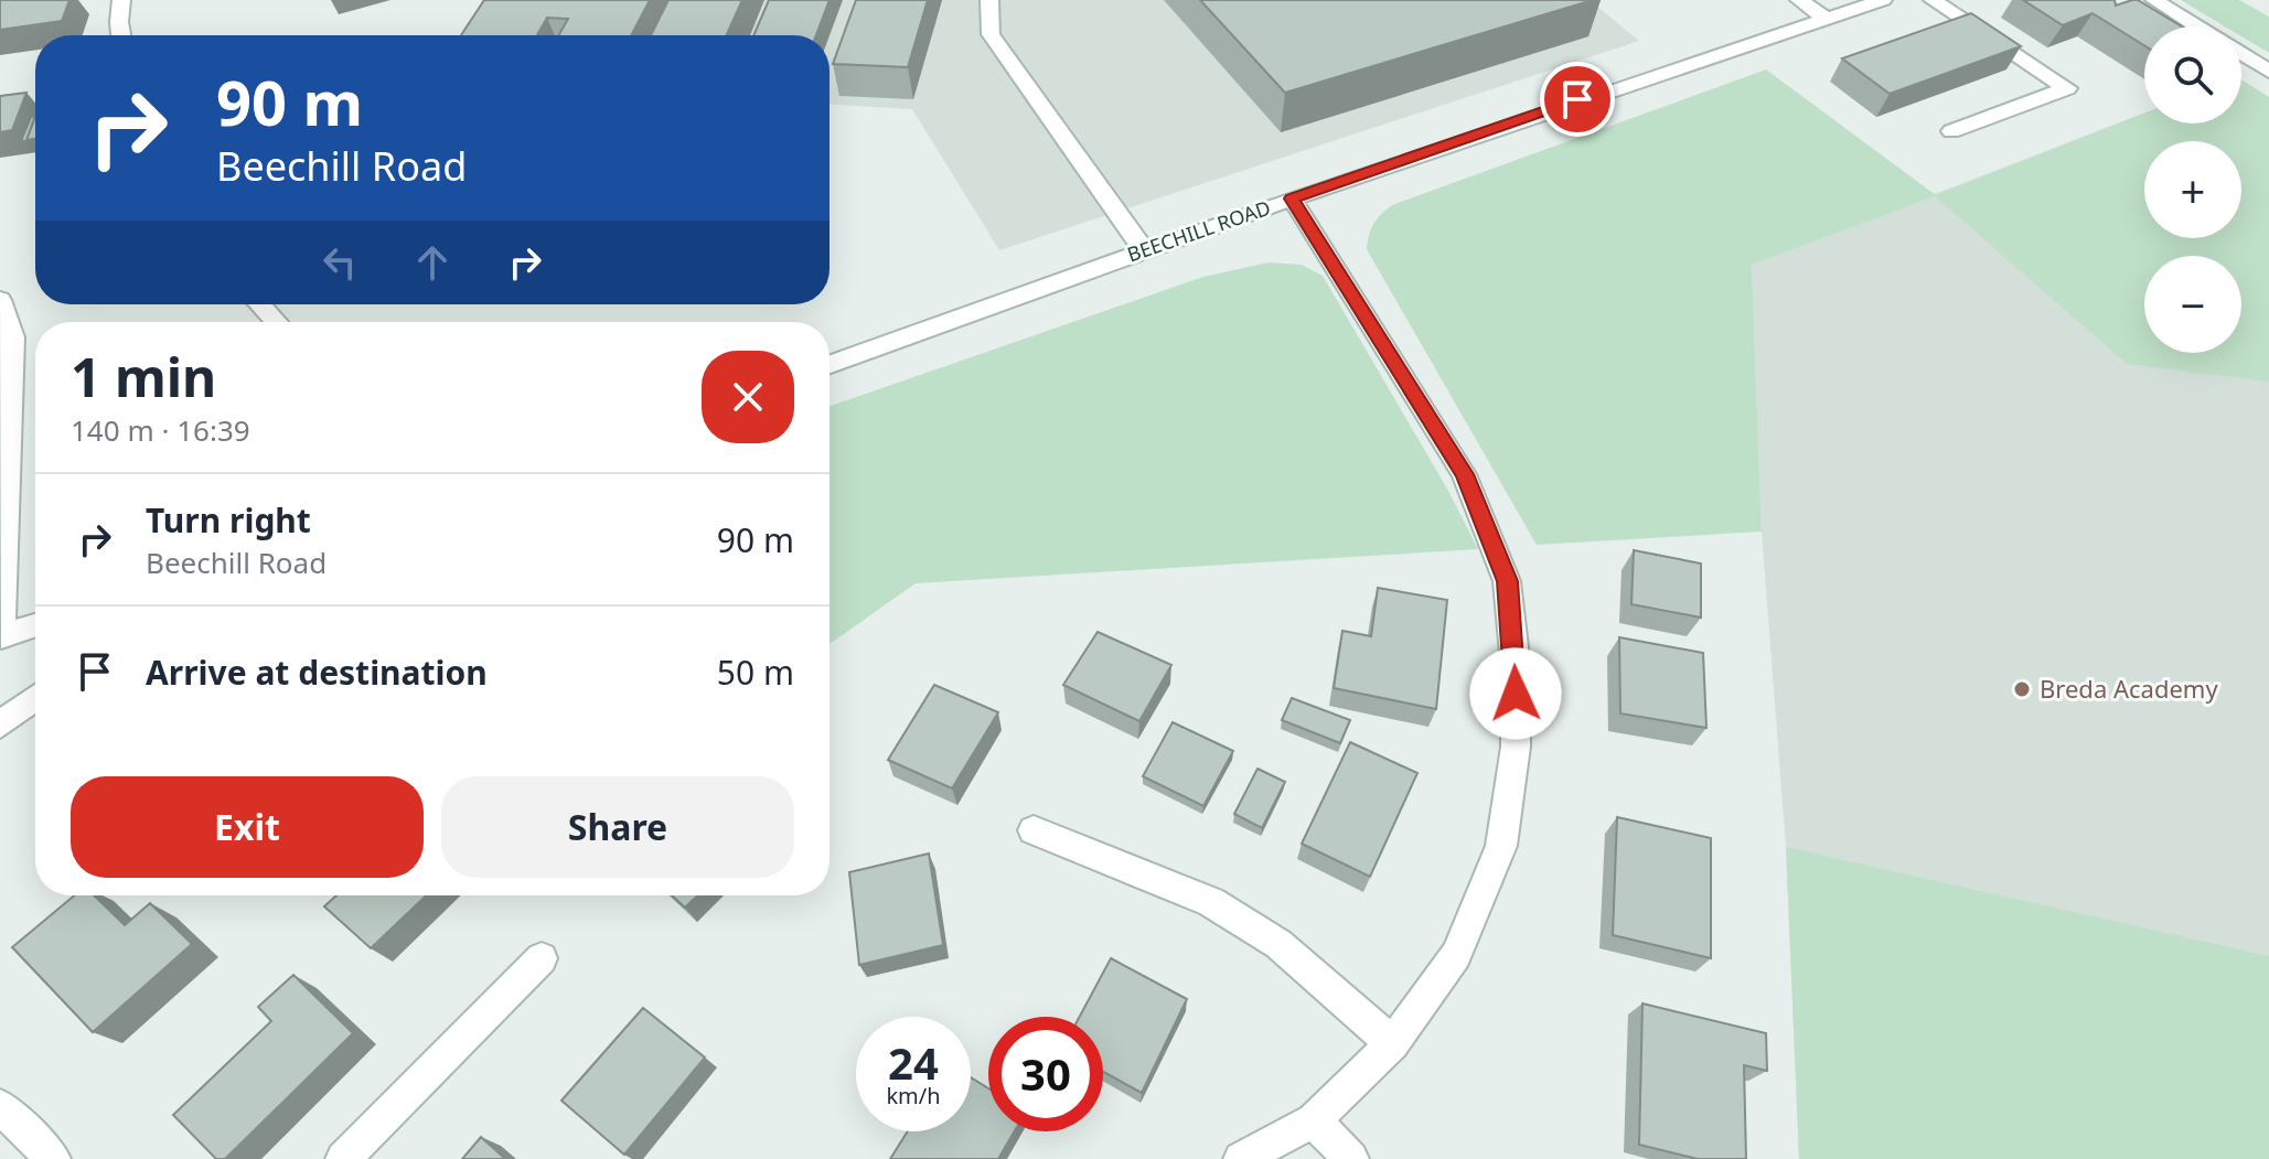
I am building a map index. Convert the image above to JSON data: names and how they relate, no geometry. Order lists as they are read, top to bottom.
{
  "streets": {
    "street": ["BEECHILL ROAD"]
  },
  "places": ["Breda Academy"],
  "page": {
    "map_buttons": ["+", "−"],
    "turn": ["90 m", "Beechill Road"],
    "heading": ["1 min", "140 m · 16:39"],
    "list": [
      {
        "name": "Turn right",
        "note": "Beechill Road",
        "value": "90 m"
      },
      {
        "name": "Arrive at destination",
        "value": "50 m"
      }
    ],
    "buttons": ["Exit", "Share"],
    "speed": "24 km/h",
    "limit": "30"
  }
}
